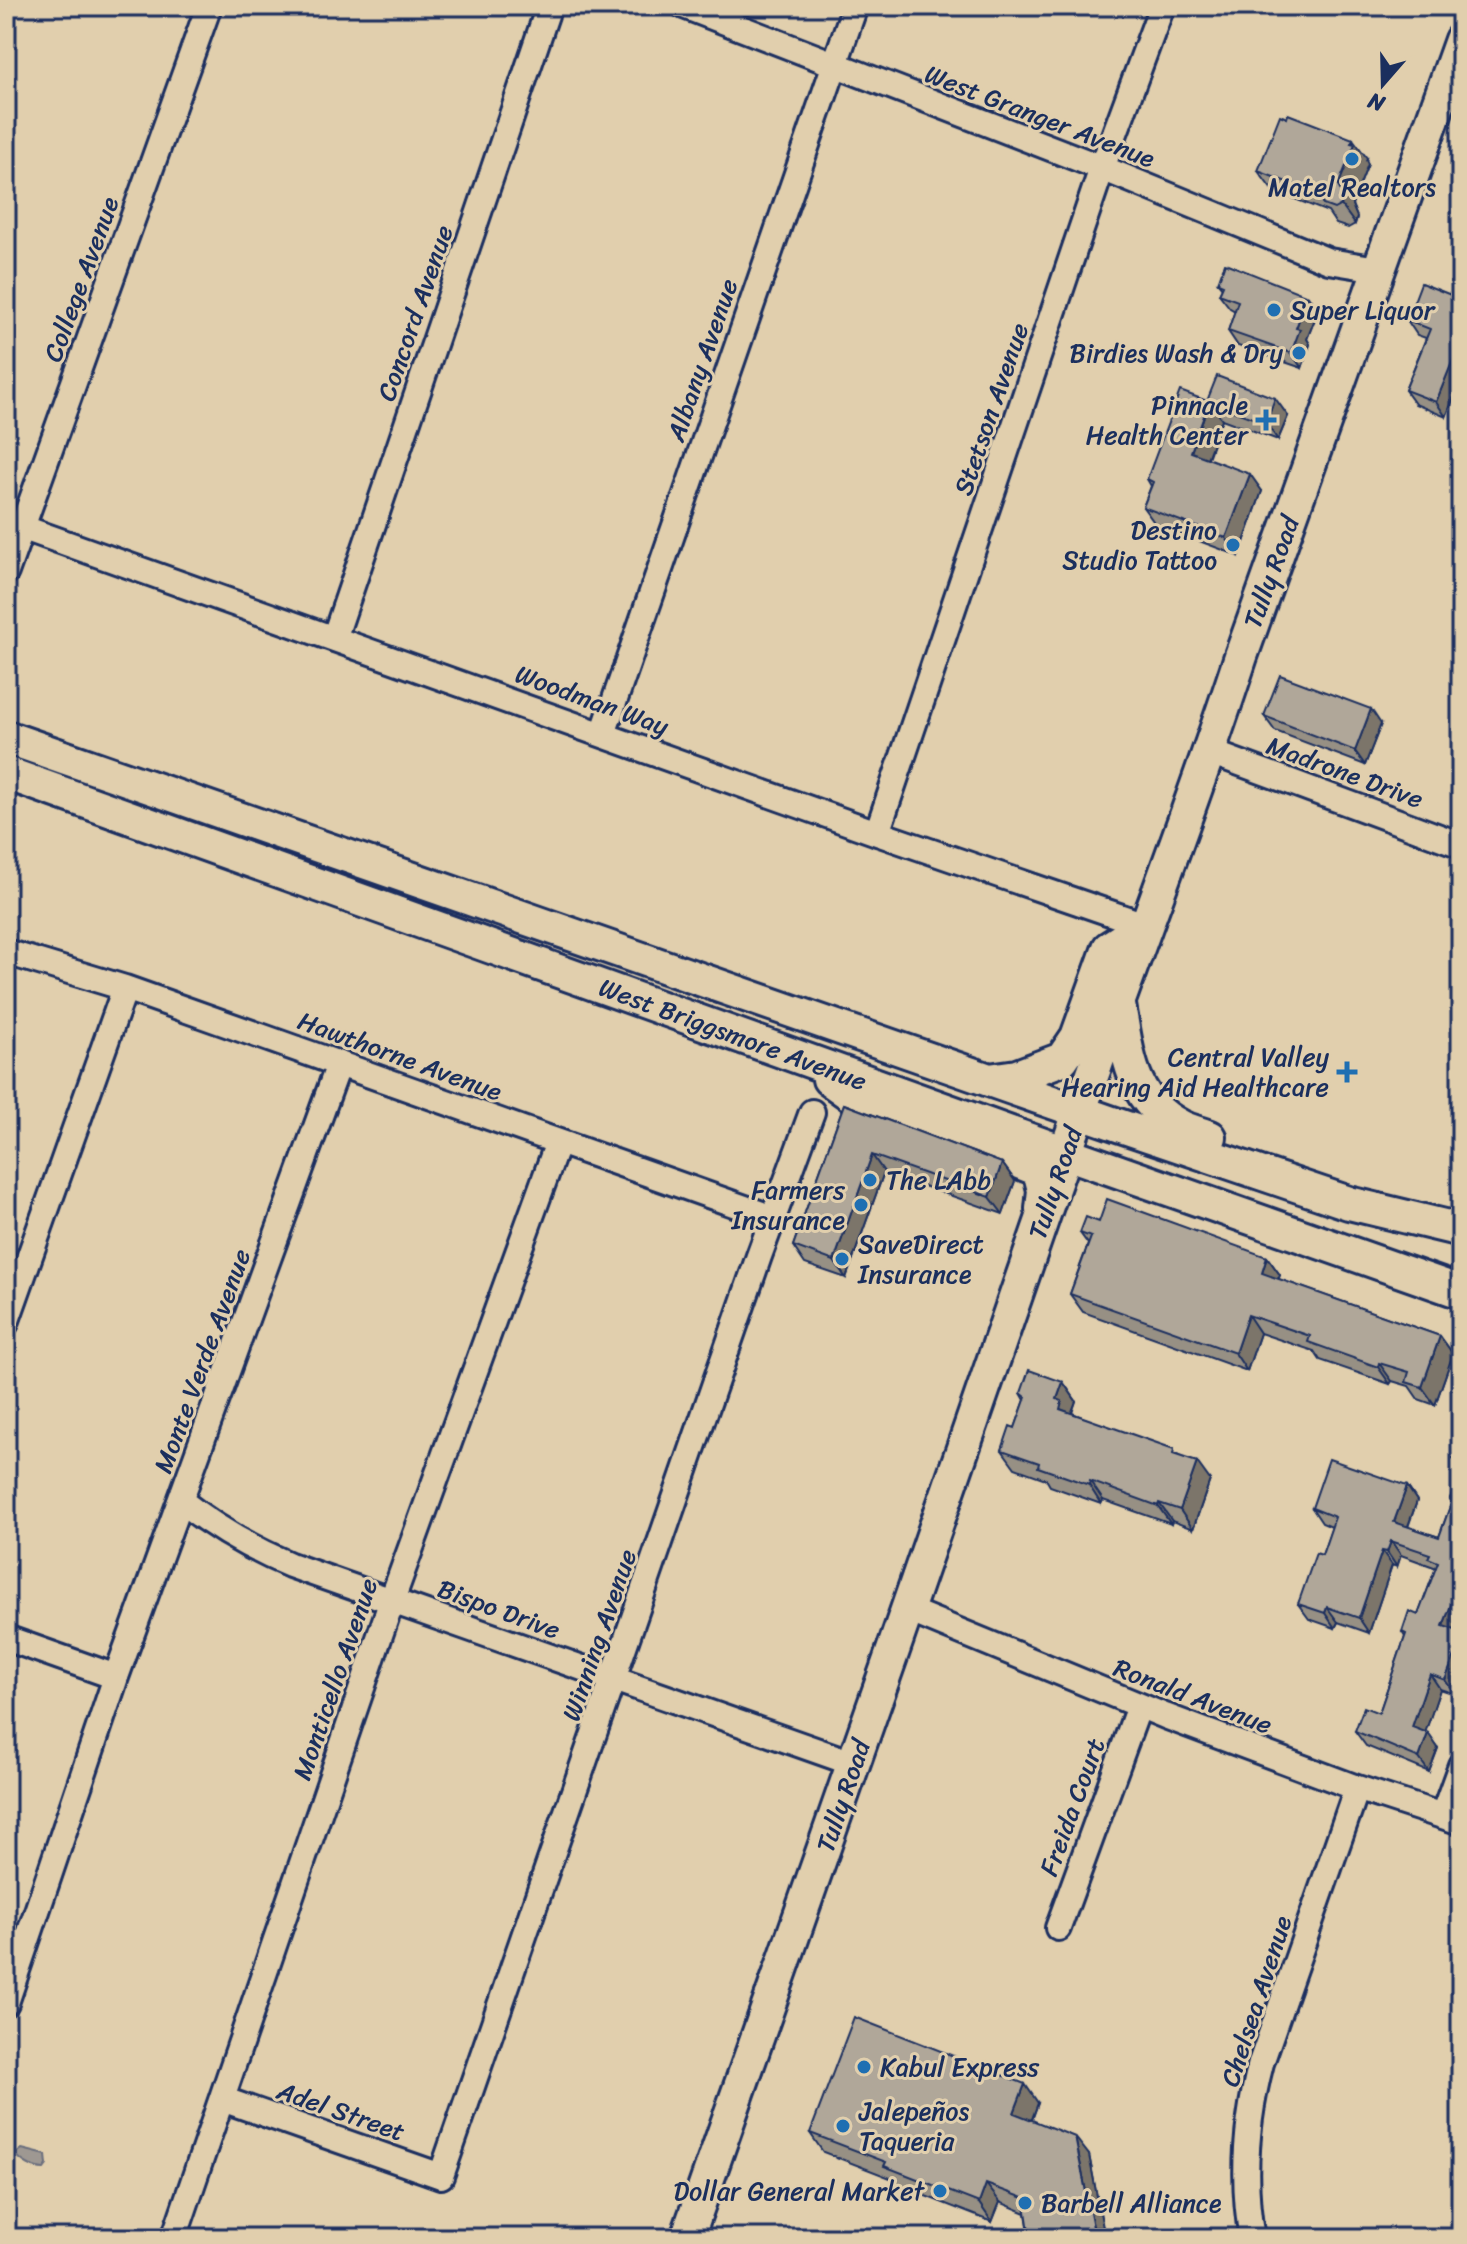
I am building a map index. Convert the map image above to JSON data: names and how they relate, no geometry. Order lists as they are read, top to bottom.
{
  "streets": {
    "main road": ["Tully Road", "West Briggsmore Avenue"],
    "street": [
      "West Granger Avenue",
      "College Avenue",
      "Concord Avenue",
      "Albany Avenue",
      "Stetson Avenue",
      "Woodman Way",
      "Madrone Drive",
      "Hawthorne Avenue",
      "Monte Verde Avenue",
      "Bispo Drive",
      "Winning Avenue",
      "Monticello Avenue",
      "Ronald Avenue",
      "Freida Court",
      "Chelsea Avenue",
      "Adel Street"
    ]
  },
  "crossings": [
    ["West Granger Avenue", "Albany Avenue"],
    ["West Granger Avenue", "Stetson Avenue"],
    ["West Granger Avenue", "Tully Road"],
    ["College Avenue", "Woodman Way"],
    ["Concord Avenue", "Woodman Way"],
    ["Albany Avenue", "Woodman Way"],
    ["Stetson Avenue", "Woodman Way"],
    ["Tully Road", "Woodman Way"],
    ["Tully Road", "Madrone Drive"],
    ["Tully Road", "West Briggsmore Avenue"],
    ["Tully Road", "Bispo Drive"],
    ["Tully Road", "Ronald Avenue"],
    ["Hawthorne Avenue", "Monte Verde Avenue"],
    ["Hawthorne Avenue", "Winning Avenue"],
    ["Hawthorne Avenue", "Monticello Avenue"],
    ["Monte Verde Avenue", "Bispo Drive"],
    ["Bispo Drive", "Winning Avenue"],
    ["Bispo Drive", "Monticello Avenue"],
    ["Winning Avenue", "Adel Street"],
    ["Monticello Avenue", "Adel Street"],
    ["Ronald Avenue", "Freida Court"],
    ["Ronald Avenue", "Chelsea Avenue"]
  ],
  "places": {
    "other": [
      "Matel Realtors",
      "Super Liquor",
      "Birdies Wash & Dry",
      "Destino Studio Tattoo",
      "The LAbb",
      "Farmers Insurance",
      "SaveDirect Insurance",
      "Kabul Express",
      "Jalepeños Taqueria",
      "Dollar General Market",
      "Barbell Alliance"
    ],
    "health": ["Pinnacle Health Center", "Central Valley Hearing Aid Healthcare"]
  },
  "north": "bottom"
}
